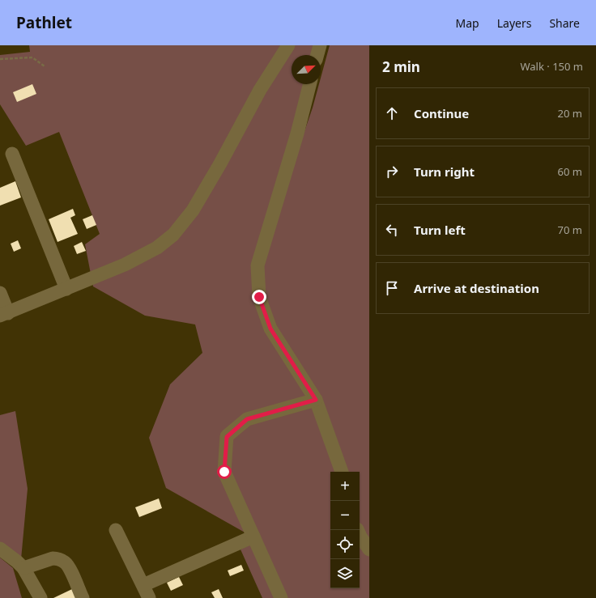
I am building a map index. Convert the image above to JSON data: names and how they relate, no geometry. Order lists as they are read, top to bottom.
{
  "north": "top right",
  "page": {
    "header": "Pathlet",
    "nav": ["Map", "Layers", "Share"],
    "heading": ["2 min", "Walk · 150 m"],
    "list": [
      ["Continue", "20 m"],
      ["Turn right", "60 m"],
      ["Turn left", "70 m"],
      "Arrive at destination"
    ],
    "map_buttons": ["+", "−"]
  }
}
